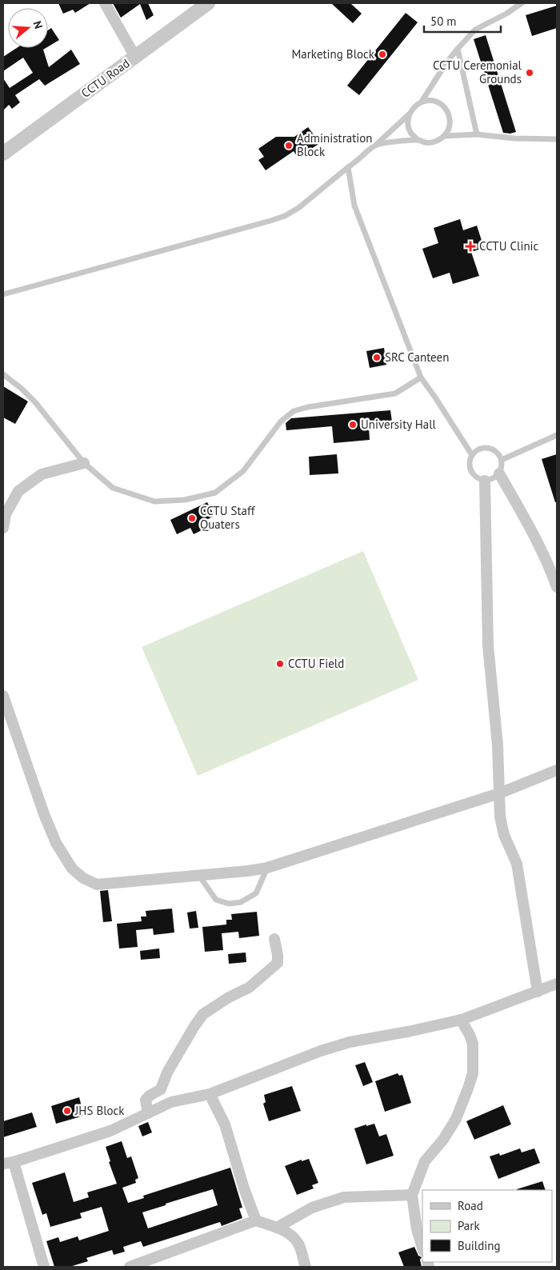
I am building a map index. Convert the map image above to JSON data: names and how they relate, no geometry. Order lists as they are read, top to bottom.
{
  "streets": {
    "street": ["CCTU Road"]
  },
  "places": {
    "other": [
      "Marketing Block",
      "CCTU Ceremonial Grounds",
      "Administration Block",
      "SRC Canteen",
      "University Hall",
      "CCTU Staff Quaters",
      "CCTU Field",
      "JHS Block"
    ],
    "health": ["CCTU Clinic"]
  },
  "legend": ["Road", "Park", "Building"],
  "scale_bar": "50 m",
  "north": "right"
}
